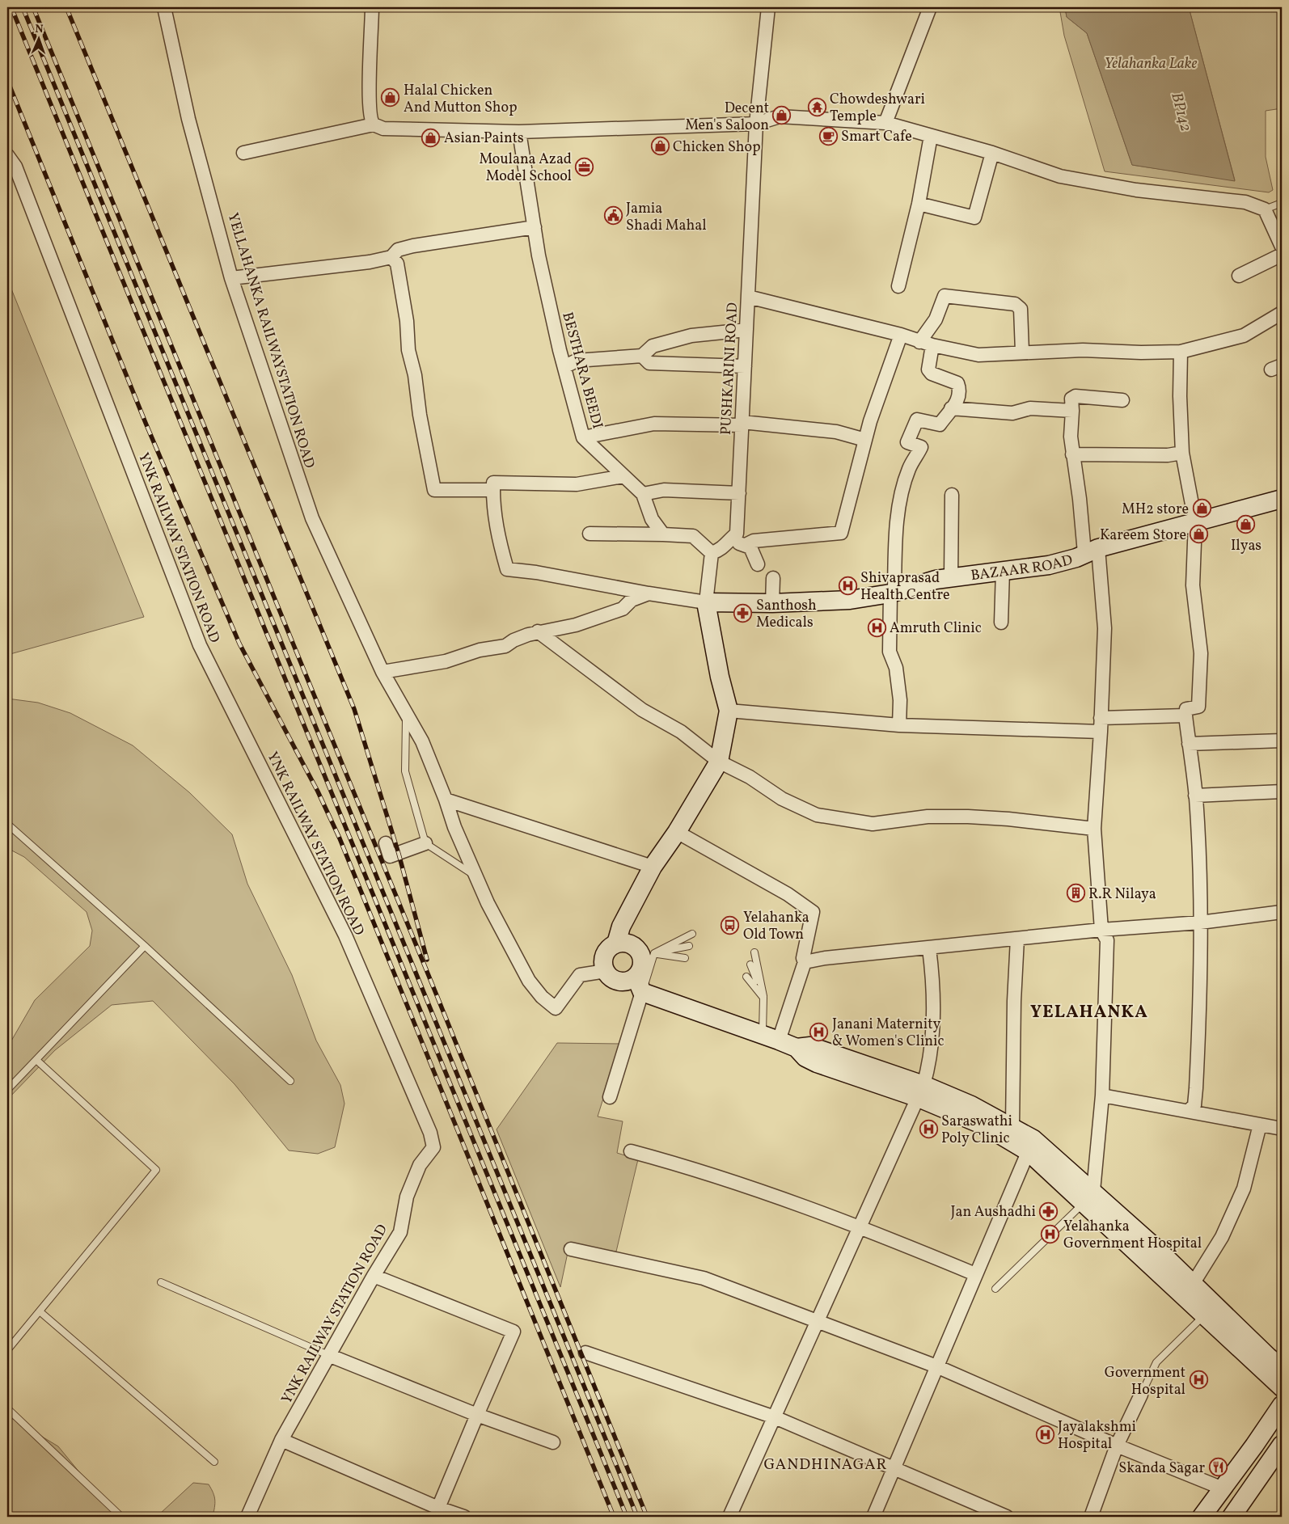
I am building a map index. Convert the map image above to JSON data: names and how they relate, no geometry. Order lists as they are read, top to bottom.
{
  "streets": {
    "street": [
      "YELLAHANKA RAILWAYSTATION ROAD",
      "PUSHKARINI ROAD",
      "BESTHARA BEEDI",
      "YNK RAILWAY STATION ROAD",
      "BAZAAR ROAD"
    ]
  },
  "districts": ["YELAHANKA", "GANDHINAGAR"],
  "water": ["Yelahanka Lake", "BP142"],
  "places": {
    "shop": [
      "Halal Chicken And Mutton Shop",
      "Decent Men's Saloon",
      "Asian Paints",
      "Chicken Shop",
      "MH2 store",
      "Ilyas",
      "Kareem Store"
    ],
    "temple": ["Chowdeshwari Temple"],
    "cafe": ["Smart Cafe"],
    "office": ["Moulana Azad Model School"],
    "public building": ["Jamia Shadi Mahal"],
    "hospital": [
      "Shivaprasad Health Centre",
      "Amruth Clinic",
      "Janani Maternity & Women's Clinic",
      "Saraswathi Poly Clinic",
      "Yelahanka Government Hospital",
      "Government Hospital",
      "Jayalakshmi Hospital"
    ],
    "pharmacy": ["Santhosh Medicals", "Jan Aushadhi"],
    "building": ["R.R Nilaya"],
    "bus stop": ["Yelahanka Old Town"],
    "restaurant": ["Skanda Sagar"]
  },
  "north": "top"
}
